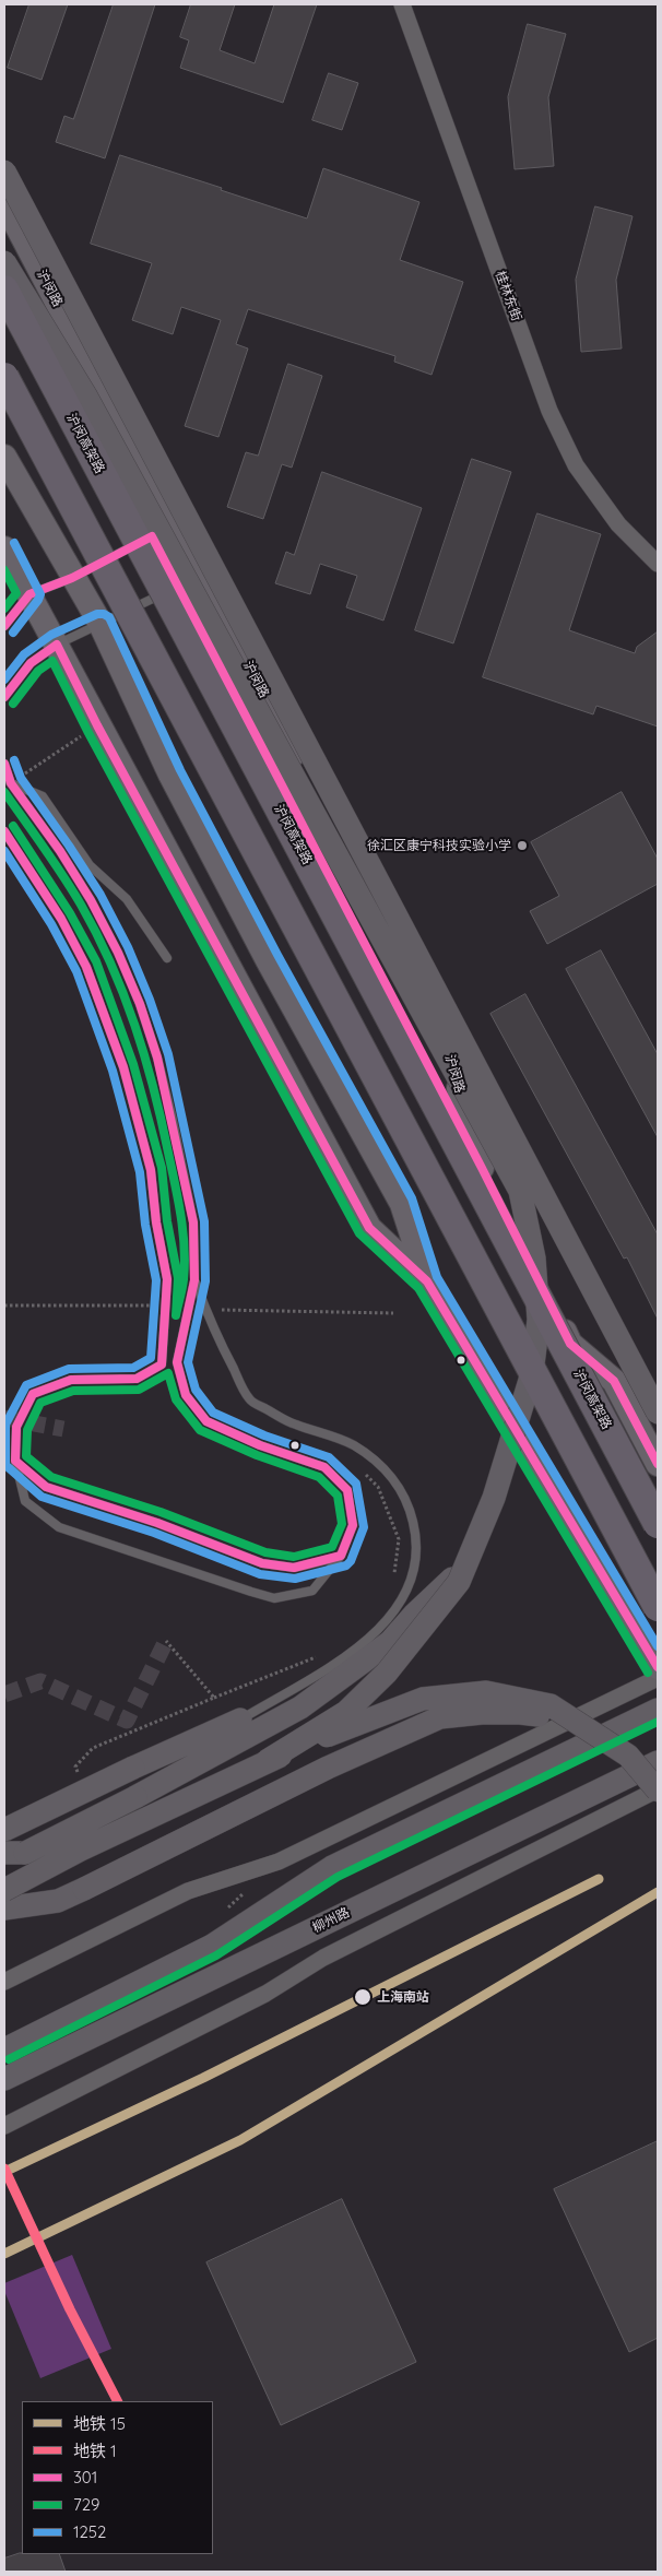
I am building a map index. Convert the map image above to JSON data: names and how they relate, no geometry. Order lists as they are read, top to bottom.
{
  "streets": {
    "highway": ["沪闵高架路"],
    "main road": ["沪闵路", "柳州路"],
    "street": ["桂林东街"]
  },
  "places": ["徐汇区康宁科技实验小学", "上海南站"],
  "lines": [
    "transit line 301",
    "transit line 1252",
    "transit line 729",
    "metro line 15",
    "metro line 1"
  ],
  "legend": [
    "地铁 15",
    "地铁 1",
    "301",
    "729",
    "1252"
  ]
}
